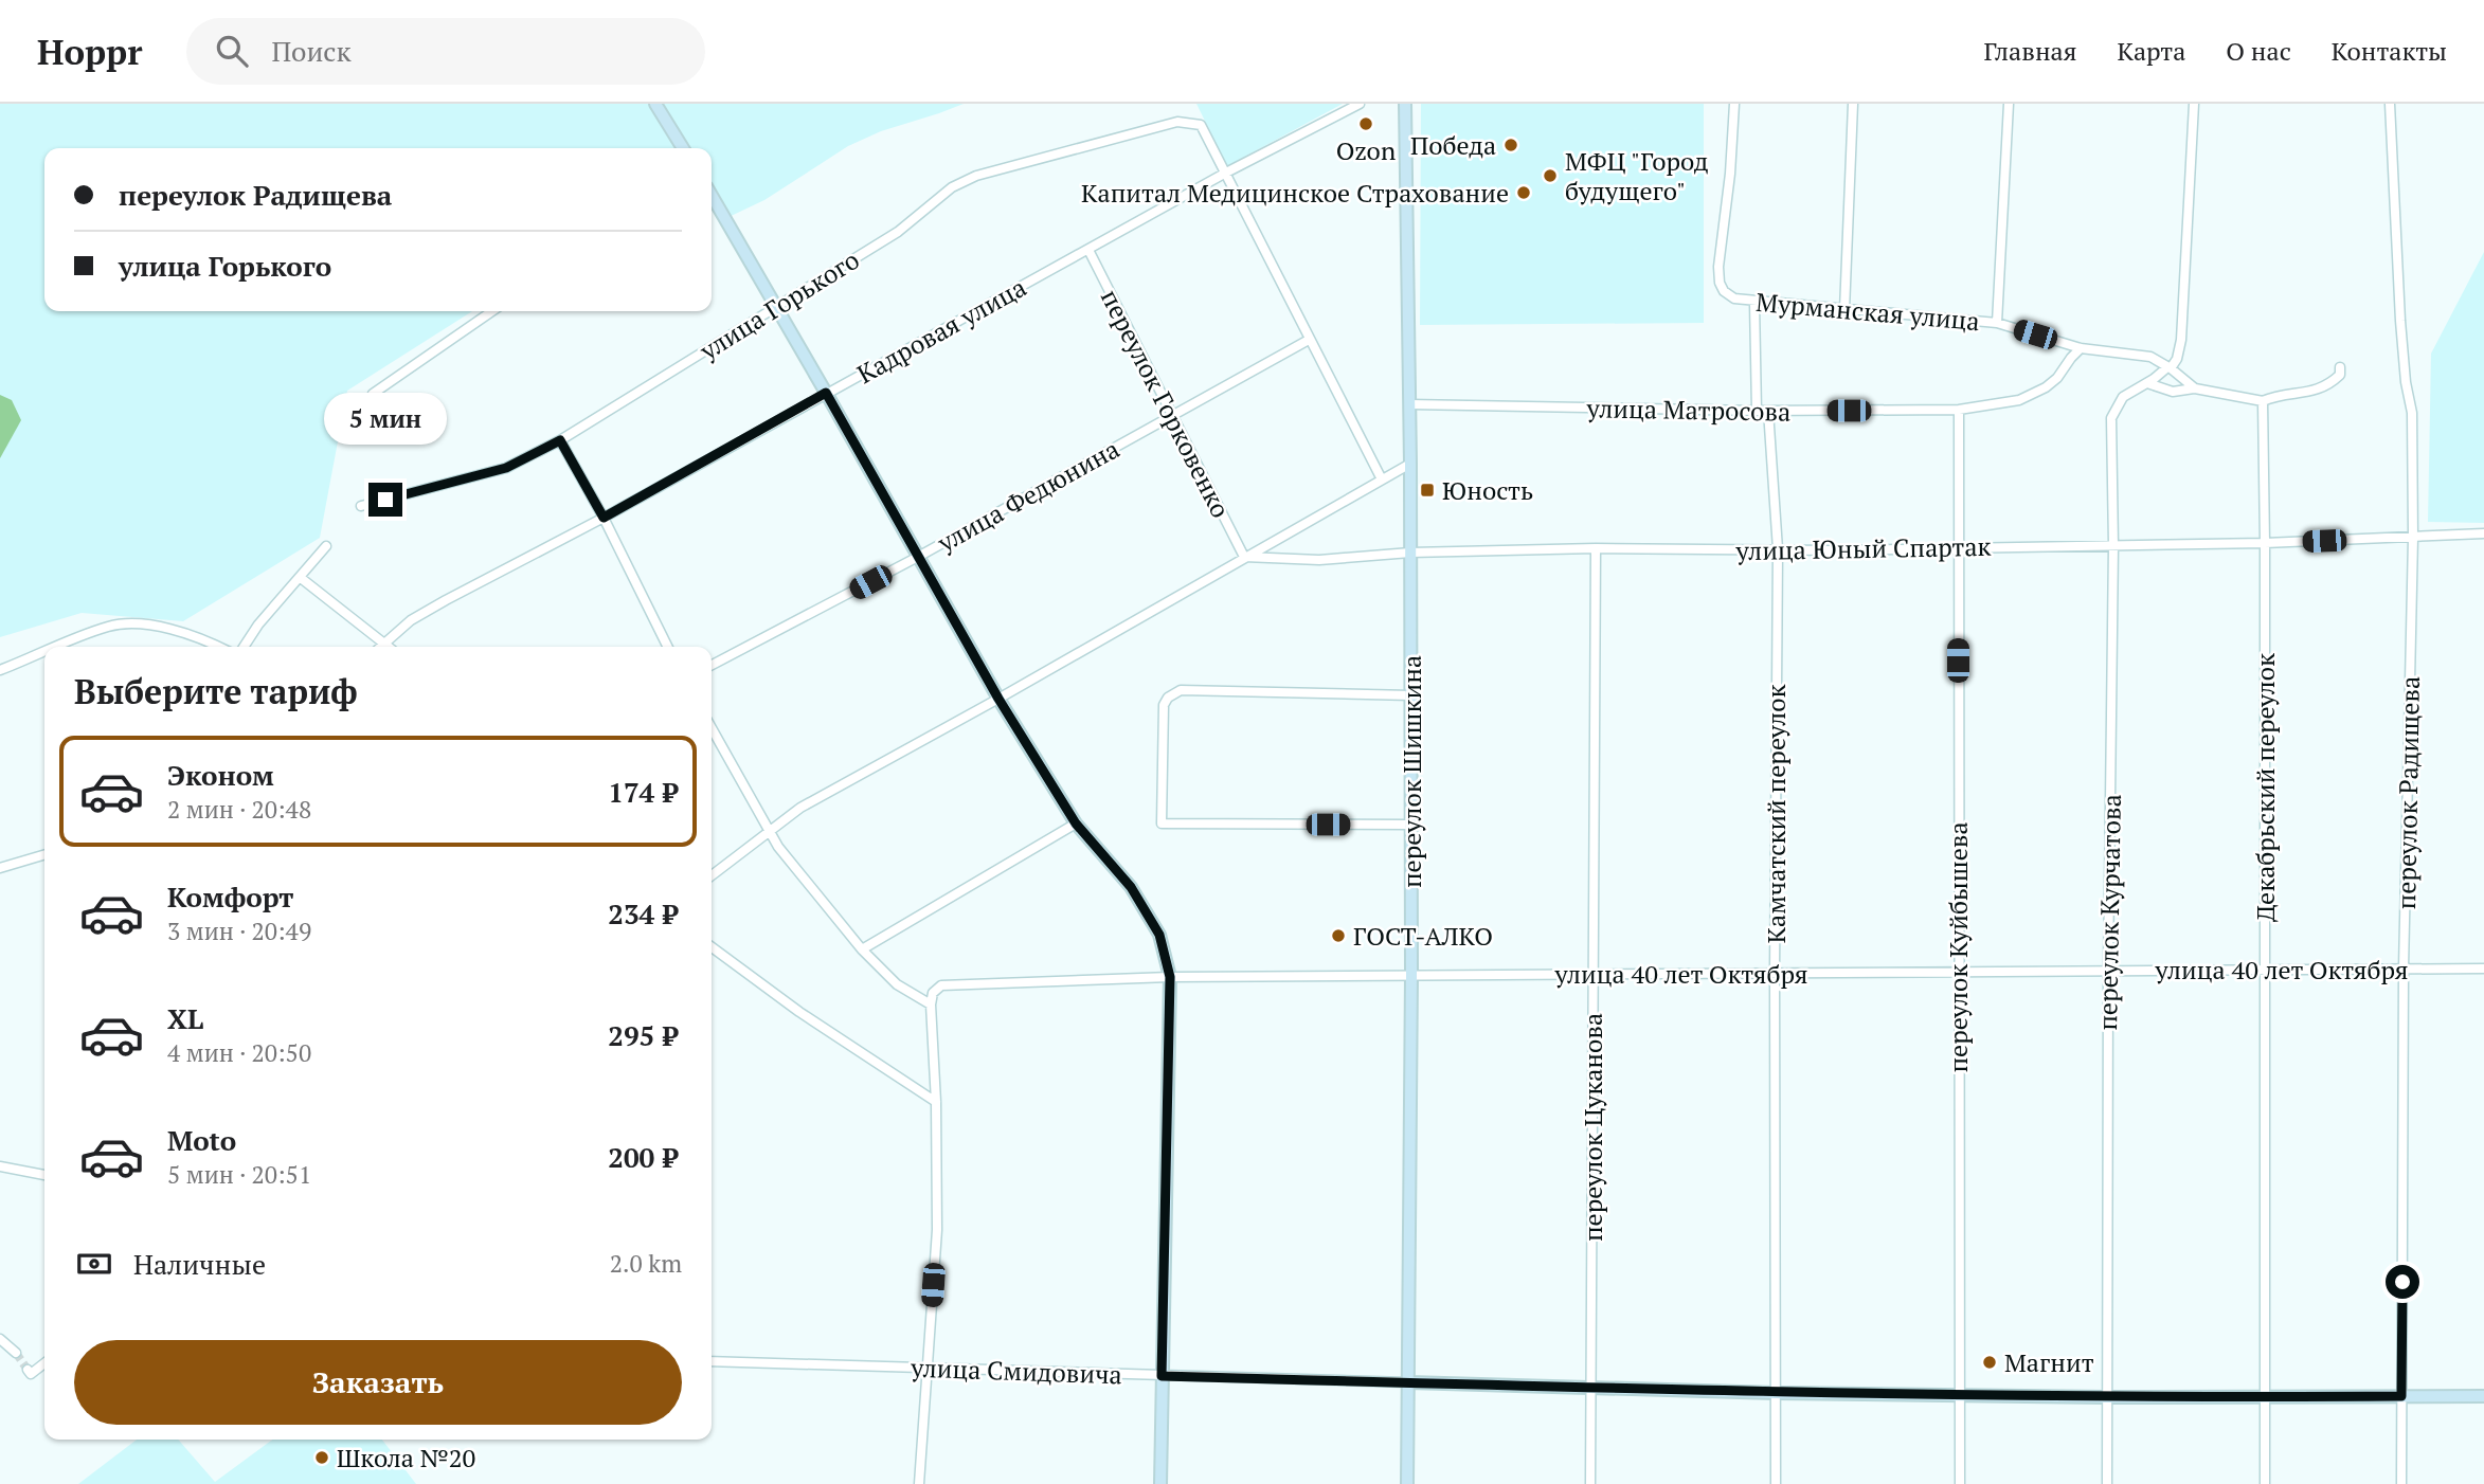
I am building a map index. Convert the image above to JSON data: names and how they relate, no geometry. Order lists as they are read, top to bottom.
{
  "streets": {
    "street": [
      "улица Горького",
      "Мурманская улица",
      "Кадровая улица",
      "переулок Горковенко",
      "улица Матросова",
      "улица Федюнина",
      "улица Юный Спартак",
      "переулок Шишкина",
      "Декабрьский переулок",
      "переулок Радищева",
      "Камчатский переулок",
      "переулок Курчатова",
      "переулок Куйбышева",
      "улица 40 лет Октября",
      "переулок Цуканова",
      "улица Смидовича"
    ]
  },
  "crossings": [
    ["улица Горького", "Кадровая улица"],
    ["Мурманская улица", "улица Матросова"],
    ["Мурманская улица", "Декабрьский переулок"],
    ["Мурманская улица", "переулок Курчатова"],
    ["Кадровая улица", "переулок Горковенко"],
    ["переулок Горковенко", "улица Федюнина"],
    ["переулок Горковенко", "улица Юный Спартак"],
    ["улица Матросова", "переулок Шишкина"],
    ["улица Матросова", "Камчатский переулок"],
    ["улица Матросова", "переулок Куйбышева"],
    ["улица Юный Спартак", "переулок Шишкина"],
    ["улица Юный Спартак", "Декабрьский переулок"],
    ["улица Юный Спартак", "переулок Радищева"],
    ["улица Юный Спартак", "Камчатский переулок"],
    ["улица Юный Спартак", "переулок Курчатова"],
    ["улица Юный Спартак", "переулок Куйбышева"],
    ["улица Юный Спартак", "переулок Цуканова"],
    ["переулок Шишкина", "улица 40 лет Октября"],
    ["переулок Шишкина", "улица Смидовича"],
    ["Декабрьский переулок", "улица 40 лет Октября"],
    ["Декабрьский переулок", "улица Смидовича"],
    ["переулок Радищева", "улица 40 лет Октября"],
    ["переулок Радищева", "улица Смидовича"],
    ["Камчатский переулок", "улица 40 лет Октября"],
    ["Камчатский переулок", "улица Смидовича"],
    ["переулок Курчатова", "улица 40 лет Октября"],
    ["переулок Курчатова", "улица Смидовича"],
    ["переулок Куйбышева", "улица 40 лет Октября"],
    ["переулок Куйбышева", "улица Смидовича"],
    ["улица 40 лет Октября", "переулок Цуканова"],
    ["переулок Цуканова", "улица Смидовича"]
  ],
  "places": {
    "other": [
      "Ozon",
      "Победа",
      "МФЦ \"Город будущего\"",
      "Капитал Медицинское Страхование",
      "ГОСТ-АЛКО",
      "Магнит",
      "Школа №20"
    ],
    "transit": ["Юность"]
  },
  "page": {
    "header": "Hoppr",
    "search": "Поиск",
    "nav": [
      "Главная",
      "Карта",
      "О нас",
      "Контакты"
    ],
    "banner": ["переулок Радищева", "улица Горького"],
    "bubble": "5 мин",
    "heading": "Выберите тариф",
    "list": [
      {
        "name": "Эконом",
        "note": "2 мин · 20:48",
        "value": "174 ₽"
      },
      {
        "name": "Комфорт",
        "note": "3 мин · 20:49",
        "value": "234 ₽"
      },
      {
        "name": "XL",
        "note": "4 мин · 20:50",
        "value": "295 ₽"
      },
      {
        "name": "Moto",
        "note": "5 мин · 20:51",
        "value": "200 ₽"
      }
    ],
    "pay": ["Наличные", "2.0 km"],
    "buttons": "Заказать"
  }
}
